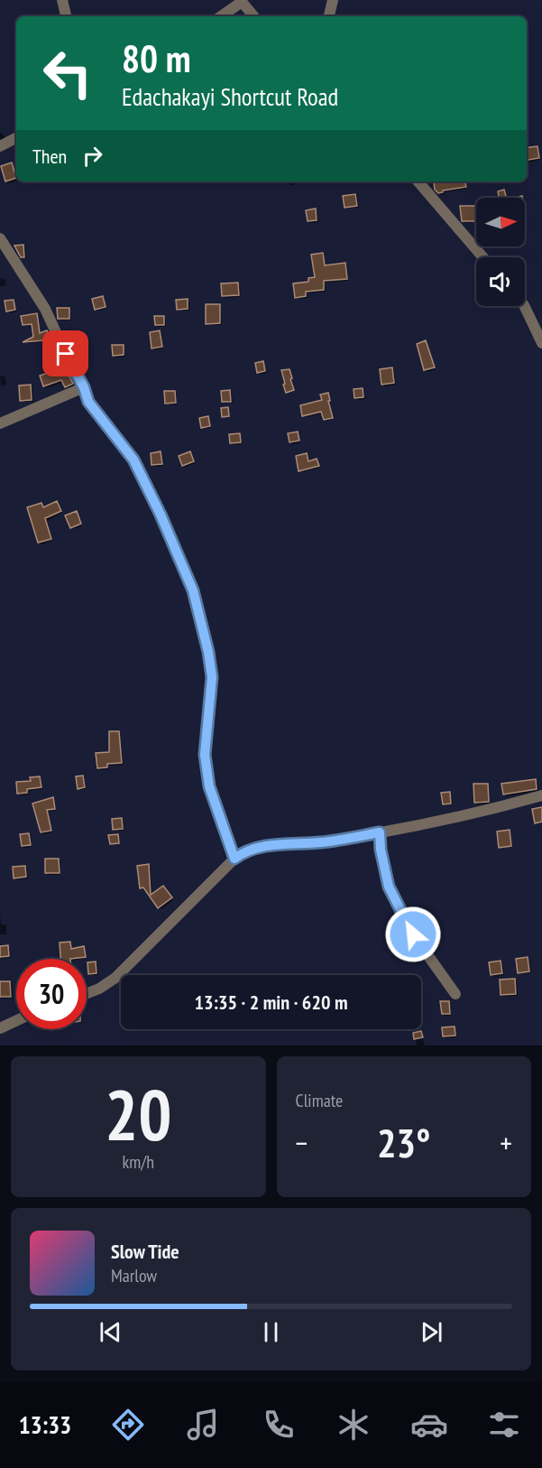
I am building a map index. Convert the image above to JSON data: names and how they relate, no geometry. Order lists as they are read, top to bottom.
{
  "north": "right",
  "page": {
    "turn": ["80 m", "Edachakayi Shortcut Road"],
    "then": "Then",
    "limit": "30",
    "trip": "13:35 · 2 min · 620 m",
    "tile": [
      ["20", "km/h"],
      "Climate"
    ],
    "heat": ["−", "23°", "+"],
    "song": ["Slow Tide", "Marlow"],
    "tabs": "13:33"
  }
}
